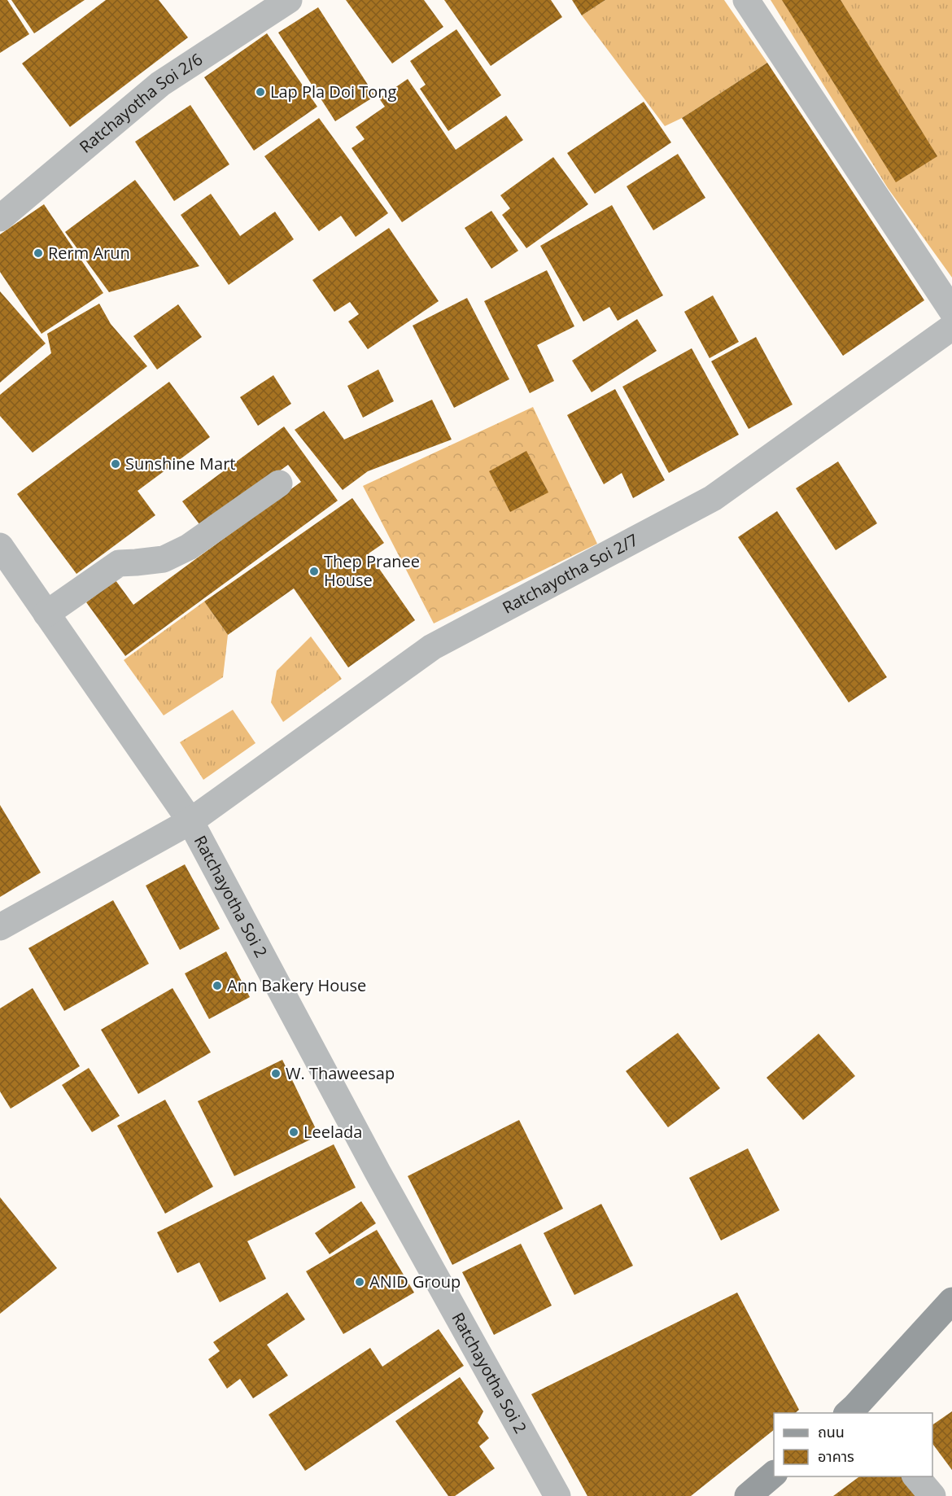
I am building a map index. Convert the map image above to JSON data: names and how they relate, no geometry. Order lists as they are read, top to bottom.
{
  "streets": {
    "street": ["Ratchayotha Soi 2/6", "Ratchayotha Soi 2/7", "Ratchayotha Soi 2"]
  },
  "crossings": [
    ["Ratchayotha Soi 2/7", "Ratchayotha Soi 2"]
  ],
  "places": [
    "Lap Pla Doi Tong",
    "Rerm Arun",
    "Sunshine Mart",
    "Thep Pranee House",
    "Ann Bakery House",
    "W. Thaweesap",
    "Leelada",
    "ANID Group"
  ],
  "legend": ["ถนน", "อาคาร"]
}
